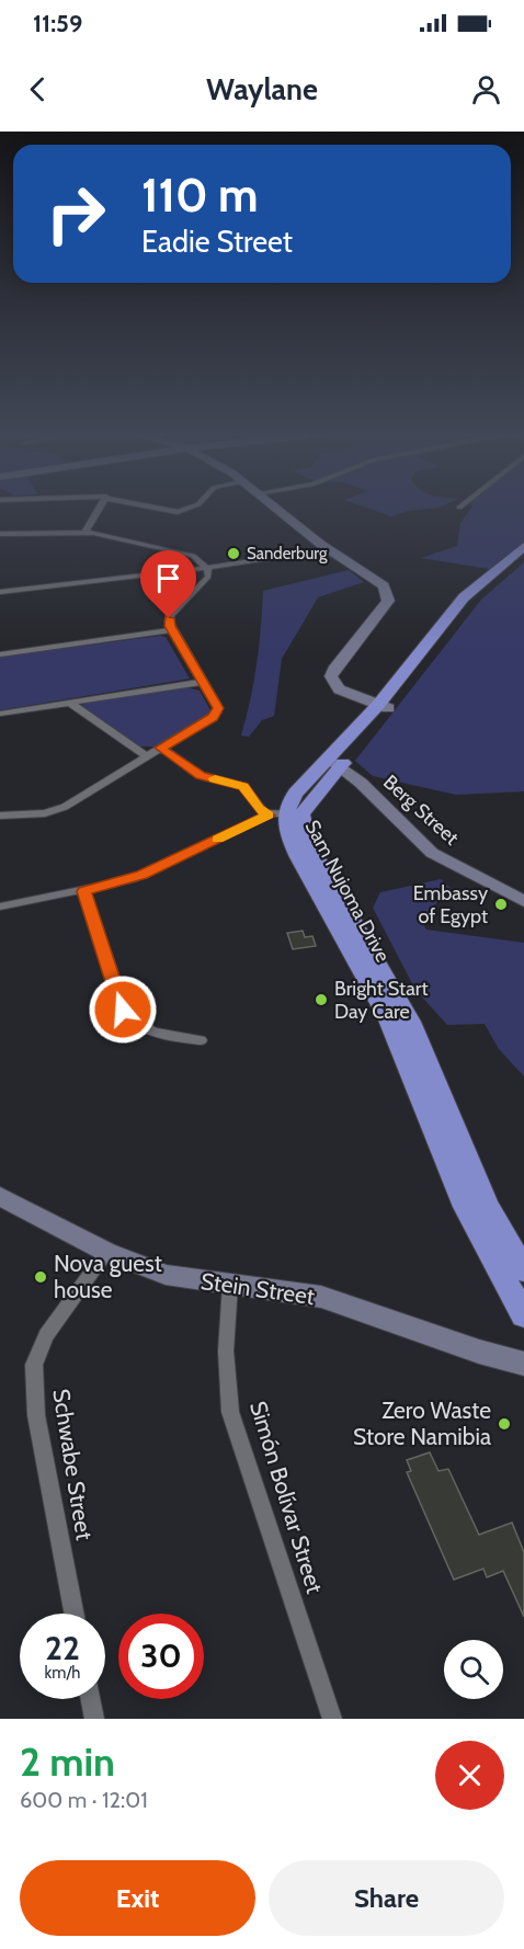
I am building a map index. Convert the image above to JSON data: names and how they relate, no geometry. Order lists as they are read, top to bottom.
{
  "streets": {
    "highway": ["Sam Nujoma Drive"],
    "street": [
      "Berg Street",
      "Stein Street",
      "Schwabe Street",
      "Simón Bolívar Street"
    ]
  },
  "crossings": [
    ["Berg Street", "Sam Nujoma Drive"],
    ["Stein Street", "Schwabe Street"],
    ["Stein Street", "Simón Bolívar Street"]
  ],
  "places": [
    "Sanderburg",
    "Embassy of Egypt",
    "Bright Start Day Care",
    "Nova guest house",
    "Zero Waste Store Namibia"
  ],
  "page": {
    "status": "11:59",
    "header": "Waylane",
    "turn": ["110 m", "Eadie Street"],
    "speed": "22 km/h",
    "limit": "30",
    "heading": ["2 min", "600 m · 12:01"],
    "buttons": ["Exit", "Share"]
  }
}
